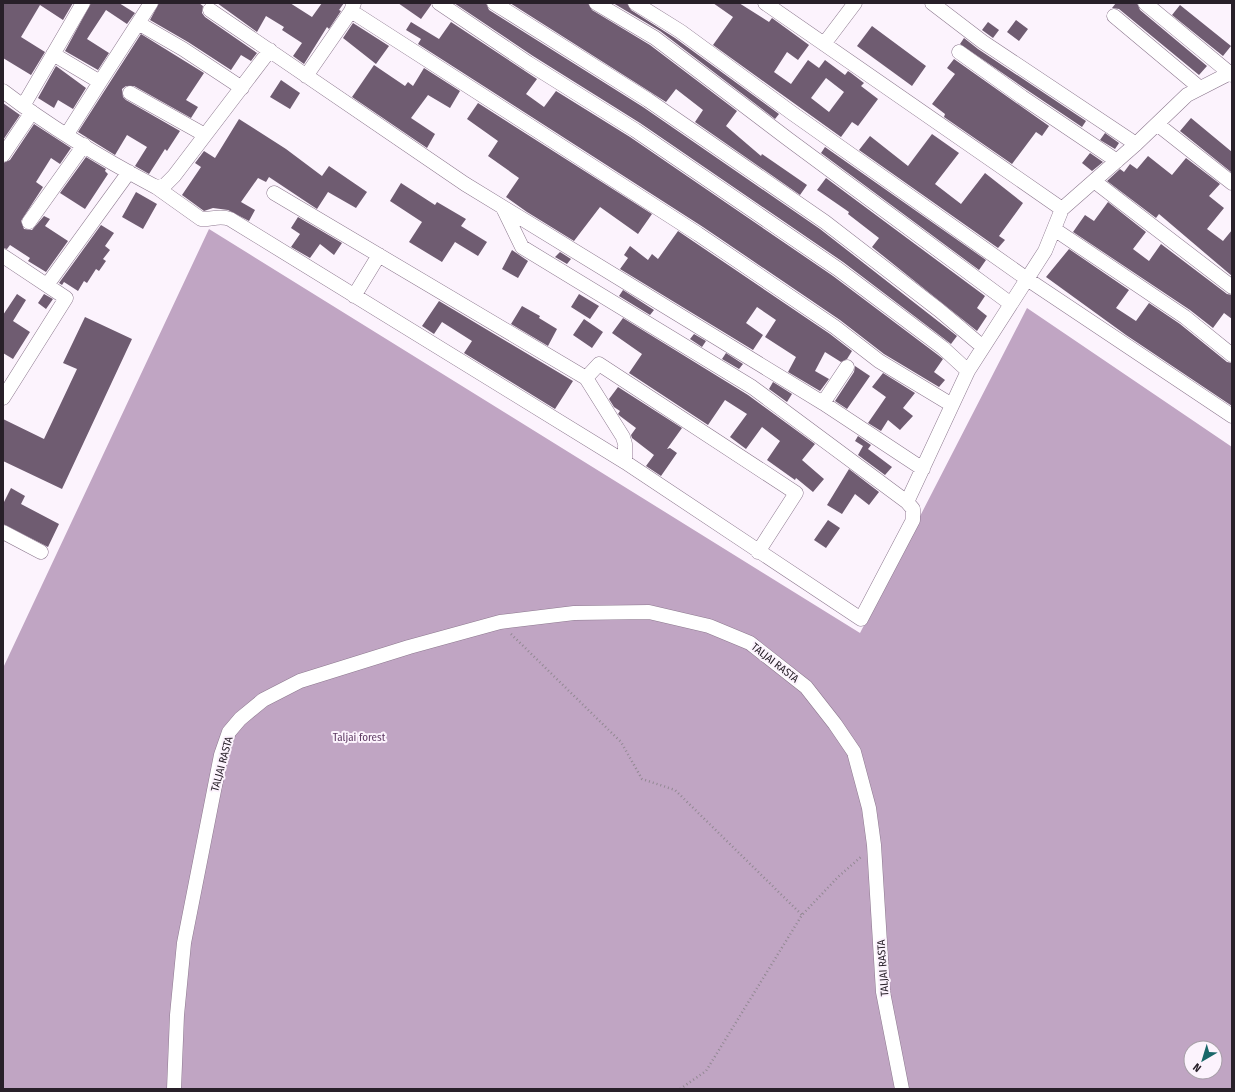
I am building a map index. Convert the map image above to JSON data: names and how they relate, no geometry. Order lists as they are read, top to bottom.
{
  "streets": {
    "street": ["TALJAI RASTA"]
  },
  "parks": ["Taljai forest"],
  "north": "bottom left"
}
